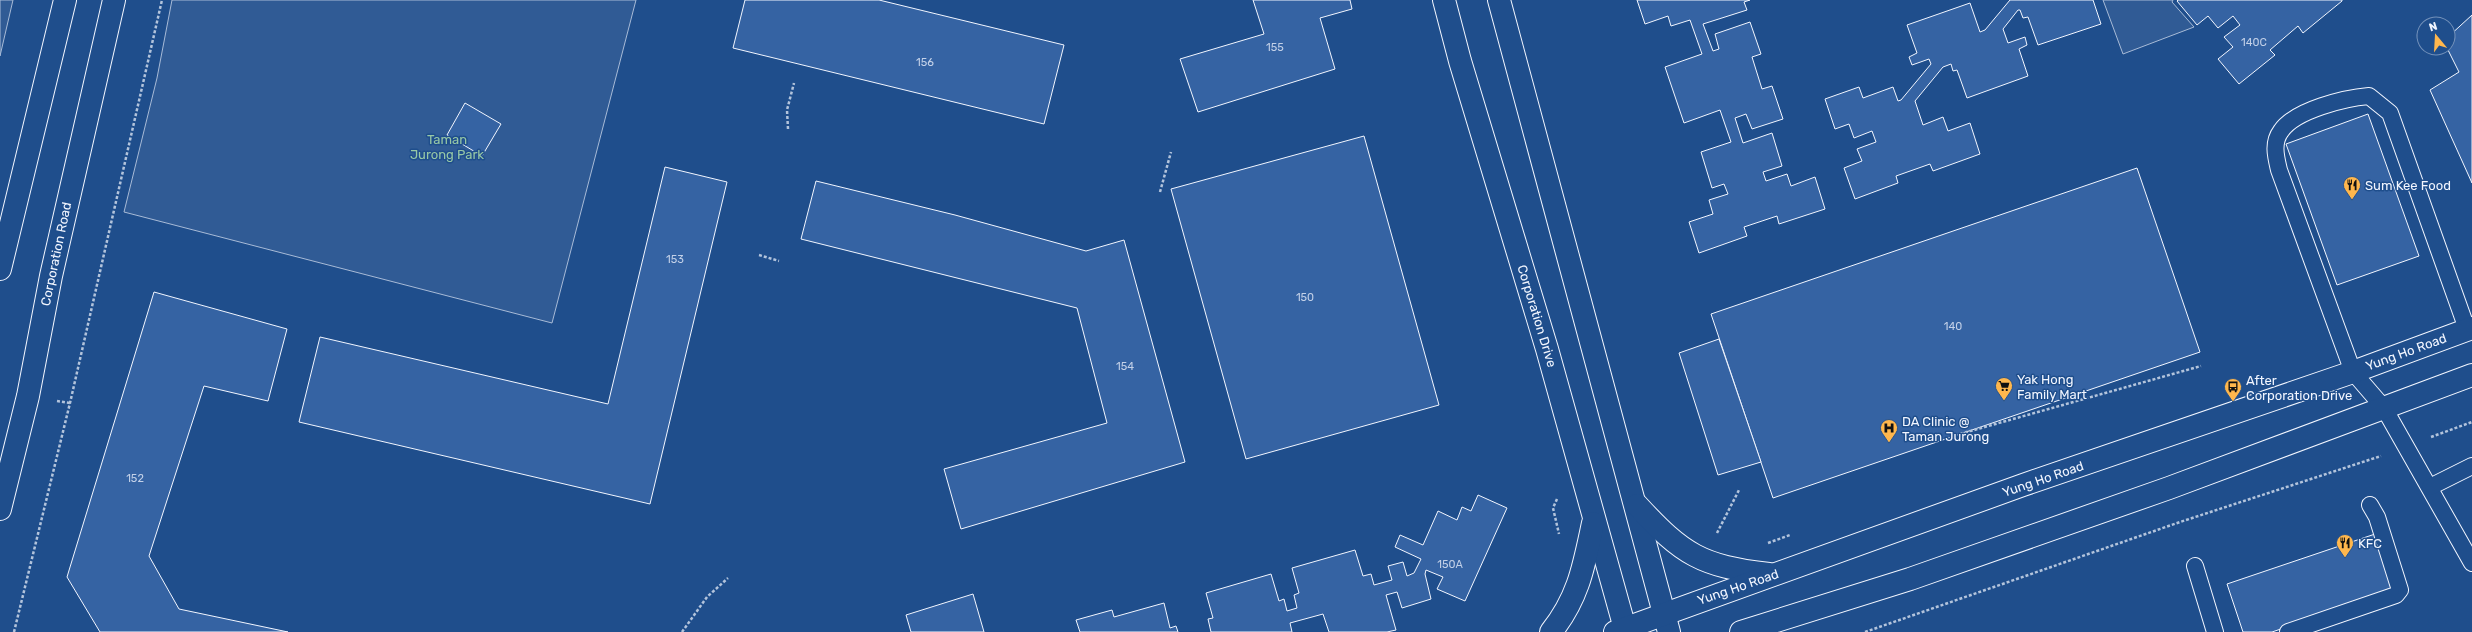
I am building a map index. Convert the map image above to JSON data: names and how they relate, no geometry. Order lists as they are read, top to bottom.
{
  "streets": {
    "street": ["Corporation Road", "Corporation Drive", "Yung Ho Road"]
  },
  "crossings": [
    ["Corporation Drive", "Yung Ho Road"]
  ],
  "parks": ["Taman Jurong Park"],
  "places": {
    "restaurant": ["Sum Kee Food", "KFC"],
    "supermarket": ["Yak Hong Family Mart"],
    "bus stop": ["After Corporation Drive"],
    "hospital": ["DA Clinic @ Taman Jurong"]
  },
  "house_numbers": [
    "140C",
    "155",
    "156",
    "153",
    "150",
    "140",
    "154",
    "152",
    "150A"
  ],
  "north": "top"
}
